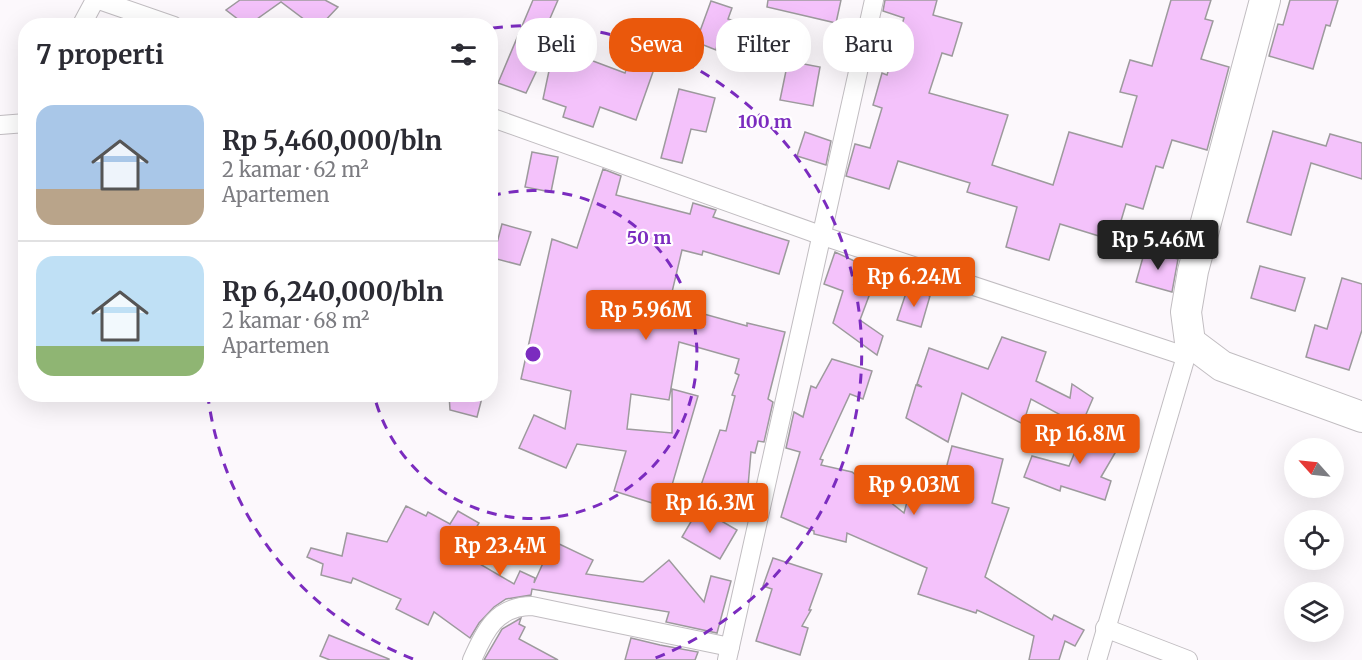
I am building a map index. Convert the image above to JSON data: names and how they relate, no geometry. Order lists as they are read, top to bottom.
{
  "north": "top left",
  "page": {
    "chip": [
      "Beli",
      "Sewa",
      "Filter",
      "Baru"
    ],
    "heading": "7 properti",
    "list": [
      {
        "name": "Rp 5,460,000/bln",
        "note": "2 kamar · 62 m² · Apartemen"
      },
      {
        "name": "Rp 6,240,000/bln",
        "note": "2 kamar · 68 m² · Apartemen"
      }
    ],
    "price": [
      "Rp 5.46M",
      "Rp 6.24M",
      "Rp 5.96M",
      "Rp 16.8M",
      "Rp 9.03M",
      "Rp 16.3M",
      "Rp 23.4M"
    ]
  },
  "rings": ["100 m", "50 m"]
}
